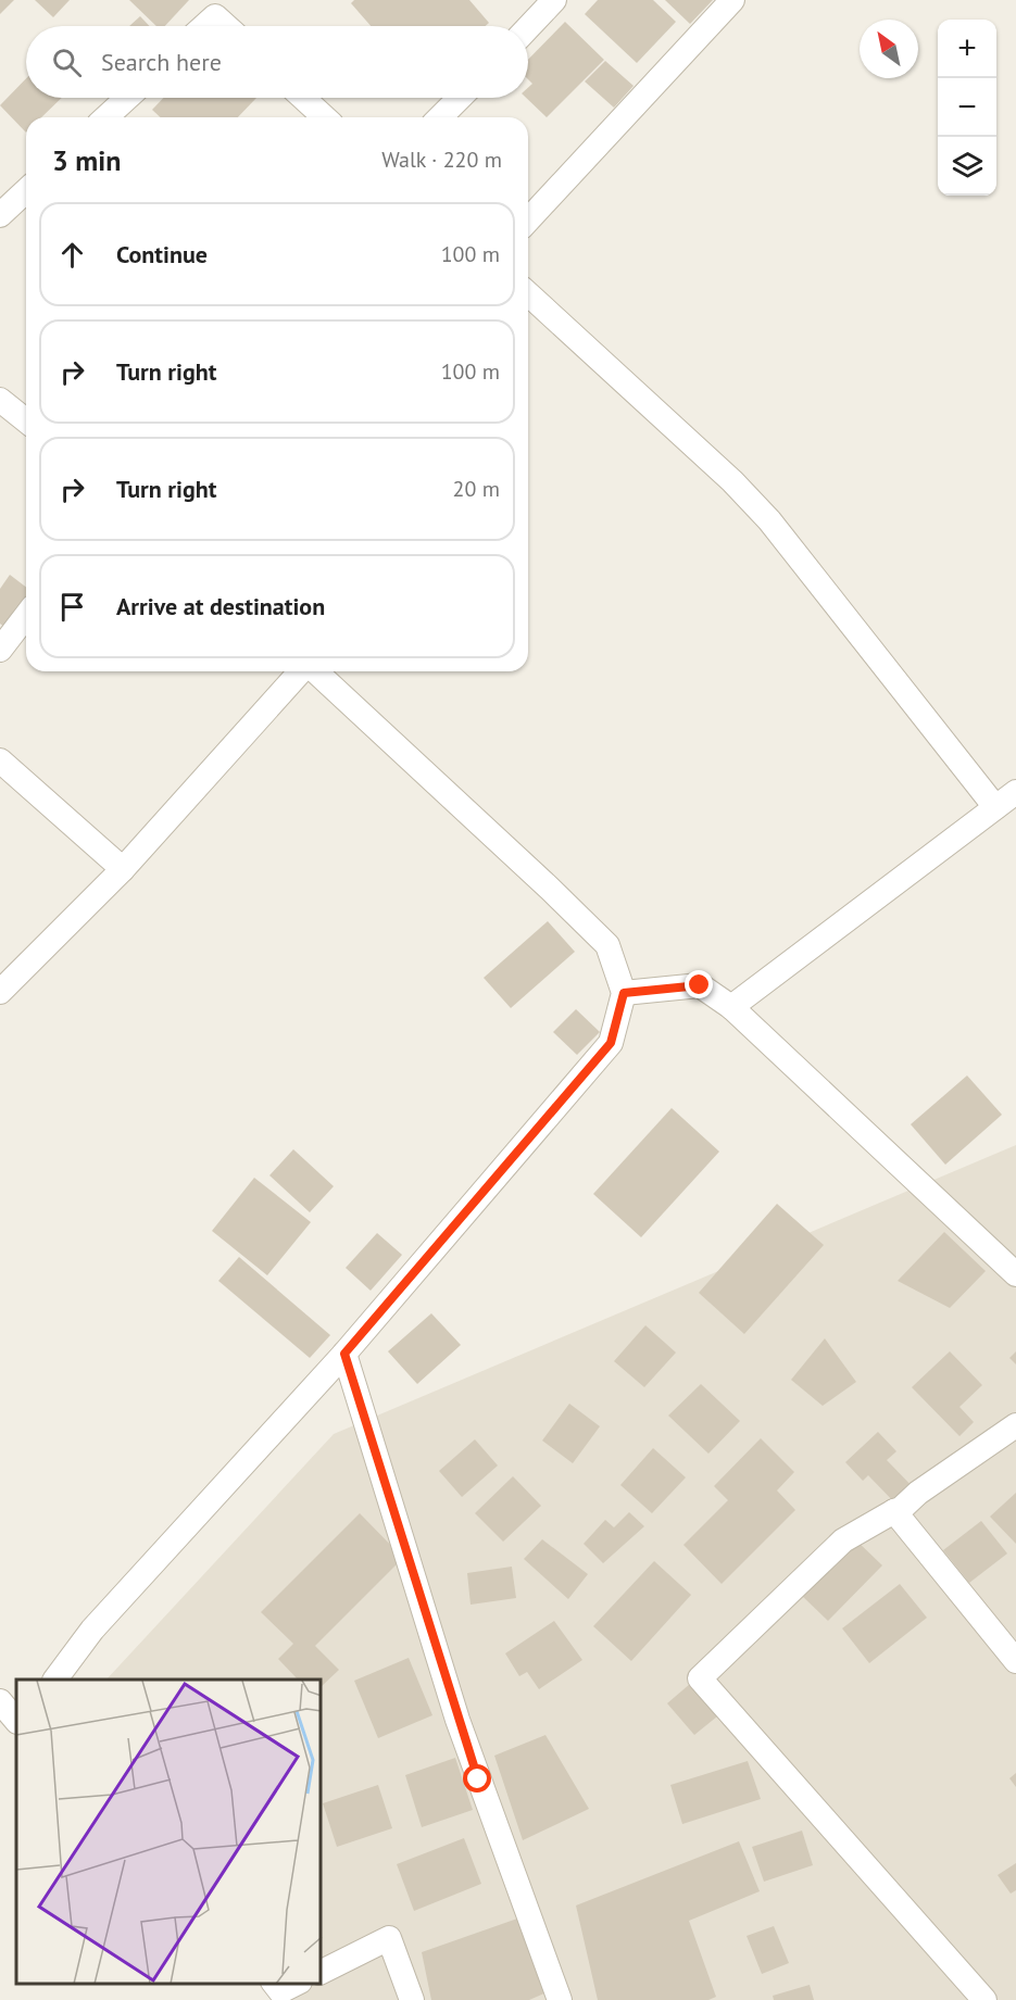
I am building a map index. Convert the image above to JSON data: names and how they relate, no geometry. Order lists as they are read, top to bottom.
{
  "north": "top left",
  "page": {
    "map_buttons": ["+", "−"],
    "search": "Search here",
    "heading": ["3 min", "Walk · 220 m"],
    "list": [
      ["Continue", "100 m"],
      ["Turn right", "100 m"],
      ["Turn right", "20 m"],
      "Arrive at destination"
    ]
  }
}
